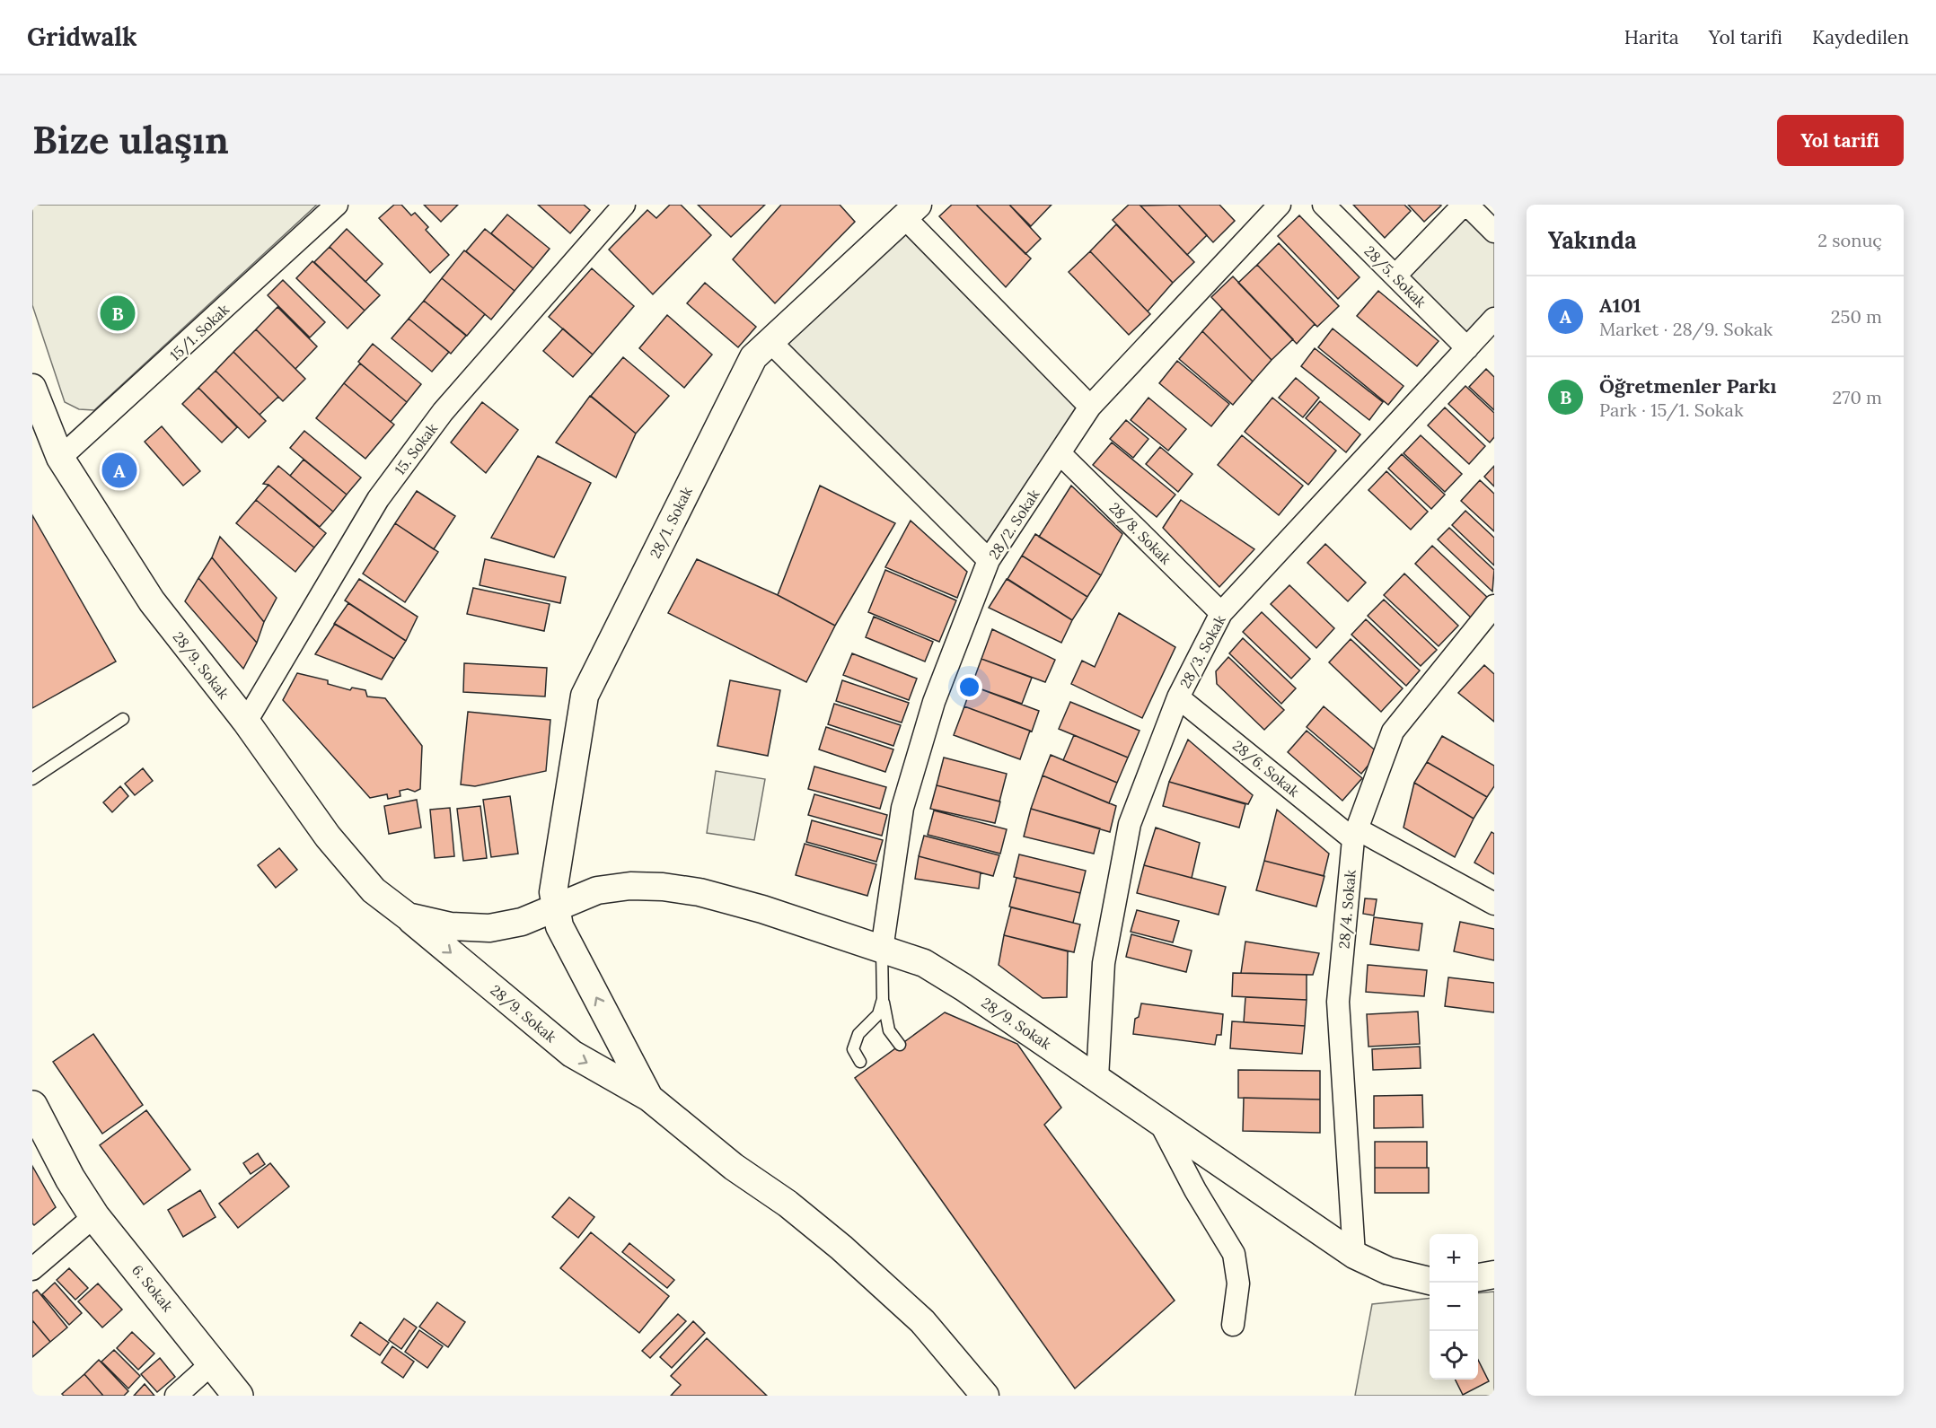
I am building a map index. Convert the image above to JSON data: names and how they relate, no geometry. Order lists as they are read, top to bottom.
{
  "streets": {
    "main road": ["6. Sokak"],
    "street": [
      "28/5. Sokak",
      "15/1. Sokak",
      "15. Sokak",
      "28/1. Sokak",
      "28/2. Sokak",
      "28/8. Sokak",
      "28/3. Sokak",
      "28/9. Sokak",
      "28/6. Sokak",
      "28/4. Sokak"
    ]
  },
  "crossings": [
    ["28/5. Sokak", "28/3. Sokak"],
    ["15/1. Sokak", "28/9. Sokak"],
    ["15. Sokak", "28/9. Sokak"],
    ["28/1. Sokak", "28/9. Sokak"],
    ["28/2. Sokak", "28/8. Sokak"],
    ["28/2. Sokak", "28/9. Sokak"],
    ["28/8. Sokak", "28/3. Sokak"],
    ["28/3. Sokak", "28/9. Sokak"],
    ["28/3. Sokak", "28/6. Sokak"],
    ["28/9. Sokak", "28/4. Sokak"],
    ["28/6. Sokak", "28/4. Sokak"]
  ],
  "page": {
    "header": "Gridwalk",
    "nav": ["Harita", "Yol tarifi", "Kaydedilen"],
    "buttons": "Yol tarifi",
    "title": "Bize ulaşın",
    "heading": ["Yakında", "2 sonuç"],
    "list": [
      {
        "mark": "A",
        "name": "A101",
        "note": "Market · 28/9. Sokak",
        "value": "250 m"
      },
      {
        "mark": "B",
        "name": "Öğretmenler Parkı",
        "note": "Park · 15/1. Sokak",
        "value": "270 m"
      }
    ],
    "pins": ["B", "A"],
    "map_buttons": ["+", "−"]
  }
}
